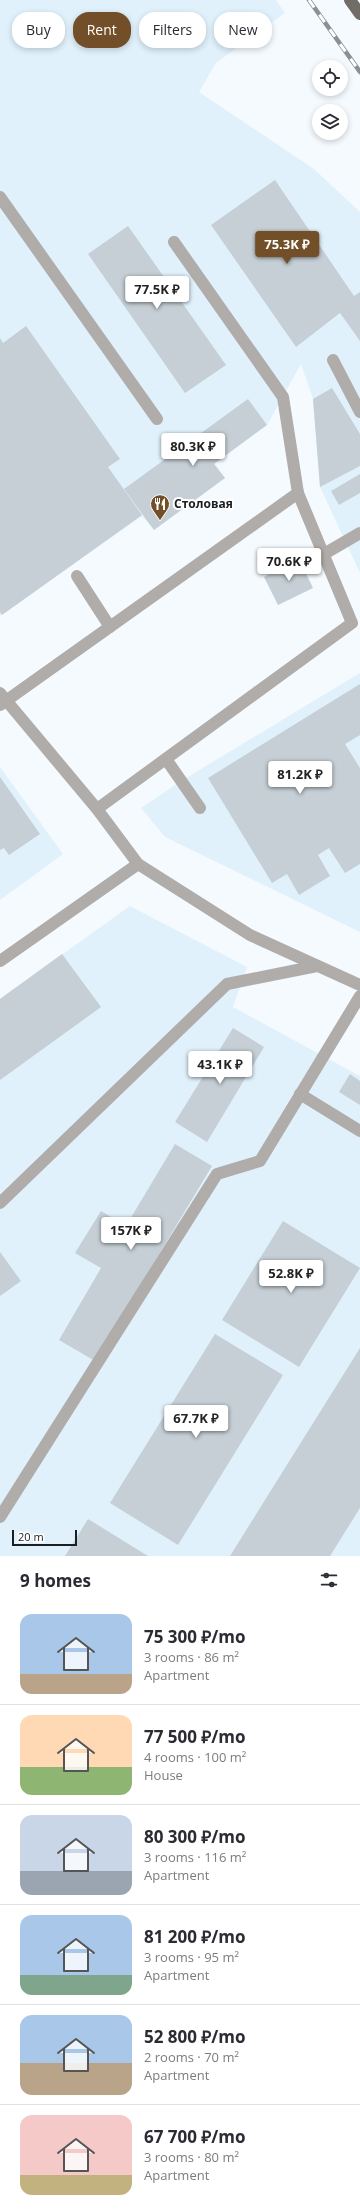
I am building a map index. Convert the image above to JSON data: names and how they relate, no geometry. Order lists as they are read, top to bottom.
{
  "places": {
    "restaurant": ["Столовая"]
  },
  "scale_bar": "20 m",
  "page": {
    "chip": [
      "Buy",
      "Rent",
      "Filters",
      "New"
    ],
    "price": [
      "75.3K ₽",
      "77.5K ₽",
      "80.3K ₽",
      "70.6K ₽",
      "81.2K ₽",
      "43.1K ₽",
      "157K ₽",
      "52.8K ₽",
      "67.7K ₽"
    ],
    "scale": "20 m",
    "heading": "9 homes",
    "list": [
      {
        "name": "75 300 ₽/mo",
        "note": "3 rooms · 86 m² · Apartment"
      },
      {
        "name": "77 500 ₽/mo",
        "note": "4 rooms · 100 m² · House"
      },
      {
        "name": "80 300 ₽/mo",
        "note": "3 rooms · 116 m² · Apartment"
      },
      {
        "name": "81 200 ₽/mo",
        "note": "3 rooms · 95 m² · Apartment"
      },
      {
        "name": "52 800 ₽/mo",
        "note": "2 rooms · 70 m² · Apartment"
      },
      {
        "name": "67 700 ₽/mo",
        "note": "3 rooms · 80 m² · Apartment"
      }
    ]
  }
}
